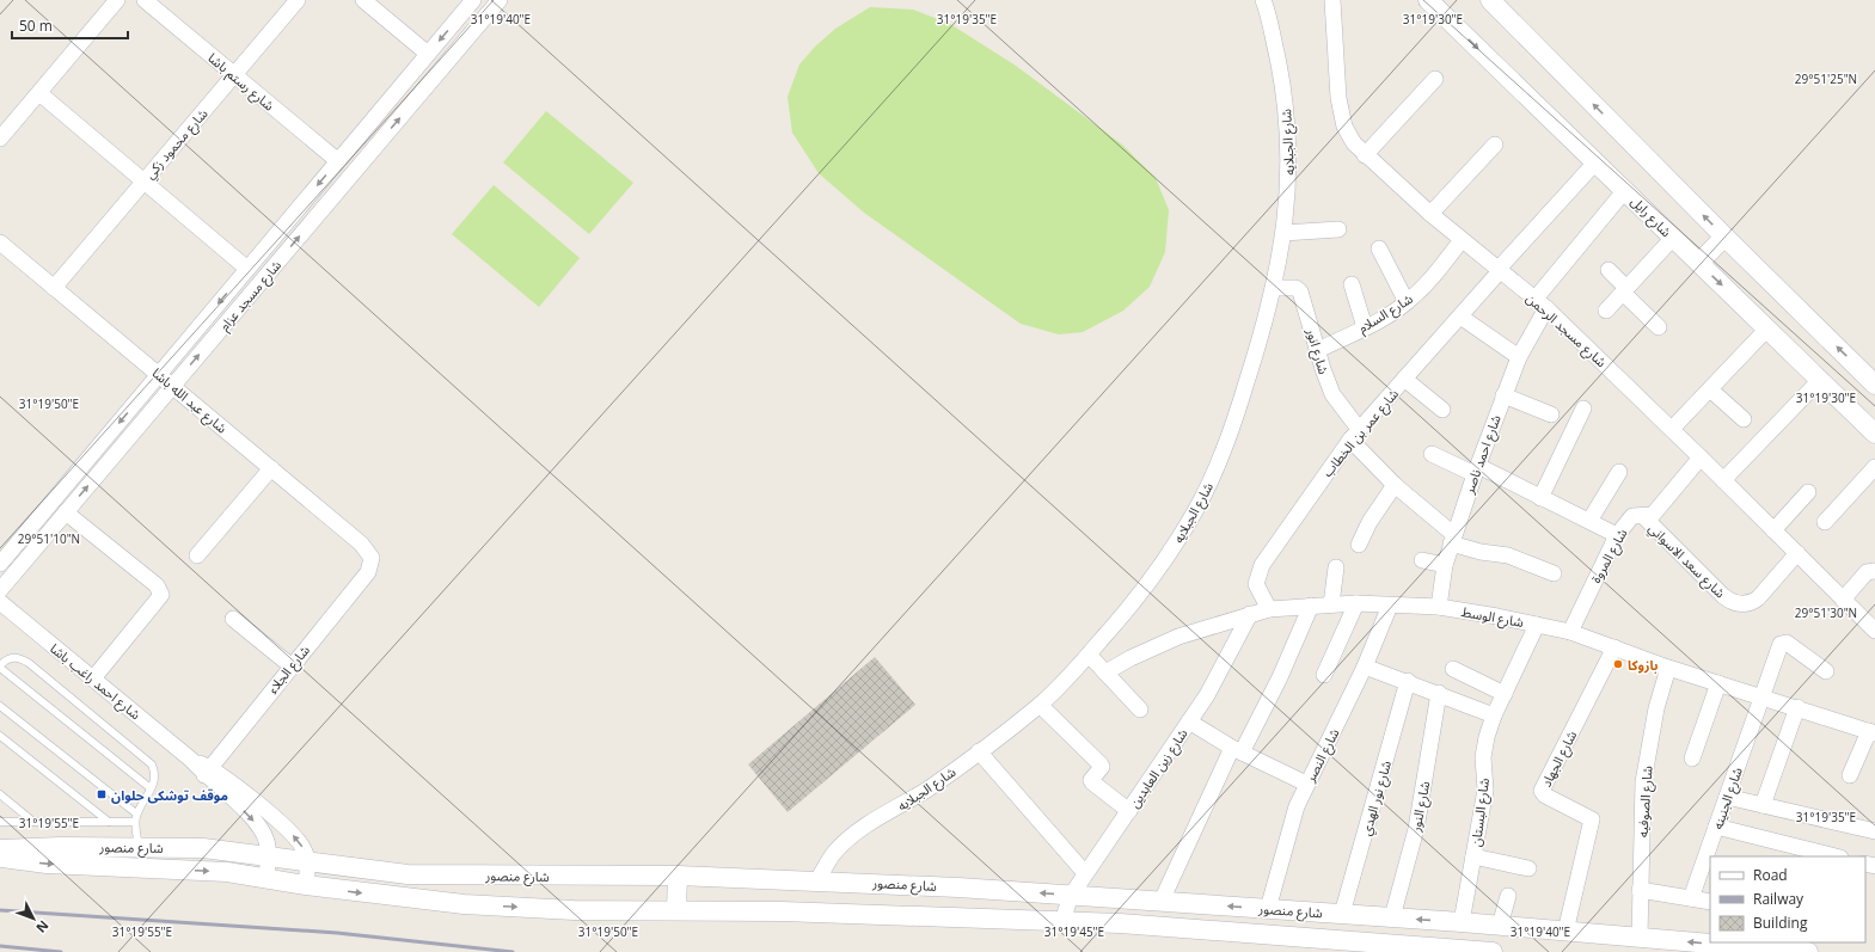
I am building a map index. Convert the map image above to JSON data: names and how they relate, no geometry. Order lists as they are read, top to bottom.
{
  "streets": {
    "street": [
      "شارع رستم باشا",
      "شارع الجبلايه",
      "شارع محمود زكي",
      "شارع رايل",
      "شارع مسجد عزام",
      "شارع السلام",
      "شارع مسجد الرحمن",
      "شارع انور",
      "شارع عبد الله باشا",
      "شارع عمر بن الخطاب",
      "شارع احمد ناصر",
      "شارع المروة",
      "شارع سعد الاسواني",
      "شارع الوسط",
      "شارع الجلاء",
      "شارع احمد راغب باشا",
      "شارع النصر",
      "شارع الجهاد",
      "شارع زين العابدين",
      "شارع نور الهدي",
      "شارع الجنينه",
      "شارع الصوفيه",
      "شارع النور",
      "شارع البستان",
      "شارع منصور"
    ]
  },
  "crossings": [
    ["شارع رستم باشا", "شارع محمود زكي"],
    ["شارع رستم باشا", "شارع مسجد عزام"],
    ["شارع الجبلايه", "شارع انور"],
    ["شارع الجبلايه", "شارع منصور"],
    ["شارع محمود زكي", "شارع عبد الله باشا"],
    ["شارع رايل", "شارع عمر بن الخطاب"],
    ["شارع رايل", "شارع احمد ناصر"],
    ["شارع مسجد عزام", "شارع عبد الله باشا"],
    ["شارع السلام", "شارع مسجد الرحمن"],
    ["شارع السلام", "شارع انور"],
    ["شارع مسجد الرحمن", "شارع عمر بن الخطاب"],
    ["شارع مسجد الرحمن", "شارع احمد ناصر"],
    ["شارع مسجد الرحمن", "شارع المروة"],
    ["شارع مسجد الرحمن", "شارع سعد الاسواني"],
    ["شارع انور", "شارع عمر بن الخطاب"],
    ["شارع انور", "شارع احمد ناصر"],
    ["شارع عبد الله باشا", "شارع الجلاء"],
    ["شارع عمر بن الخطاب", "شارع الوسط"],
    ["شارع احمد ناصر", "شارع الوسط"],
    ["شارع المروة", "شارع سعد الاسواني"],
    ["شارع المروة", "شارع الوسط"],
    ["شارع الوسط", "شارع النصر"],
    ["شارع الوسط", "شارع الجهاد"],
    ["شارع الوسط", "شارع زين العابدين"],
    ["شارع الوسط", "شارع الجنينه"],
    ["شارع الوسط", "شارع الصوفيه"],
    ["شارع الوسط", "شارع البستان"],
    ["شارع الجلاء", "شارع احمد راغب باشا"],
    ["شارع احمد راغب باشا", "شارع منصور"],
    ["شارع النصر", "شارع منصور"],
    ["شارع الجهاد", "شارع منصور"],
    ["شارع زين العابدين", "شارع منصور"],
    ["شارع نور الهدي", "شارع منصور"],
    ["شارع الصوفيه", "شارع منصور"],
    ["شارع النور", "شارع منصور"],
    ["شارع البستان", "شارع منصور"]
  ],
  "places": {
    "other": ["بازوكا"],
    "transit": ["موقف توشكى حلوان"]
  },
  "legend": ["Road", "Railway", "Building"],
  "scale_bar": "50 m",
  "north": "bottom right",
  "coordinates": [
    "31°19'30\"E",
    "31°19'40\"E",
    "31°19'35\"E",
    "29°51'25\"N",
    "31°19'50\"E",
    "29°51'10\"N",
    "29°51'30\"N",
    "31°19'55\"E",
    "31°19'45\"E"
  ]
}
